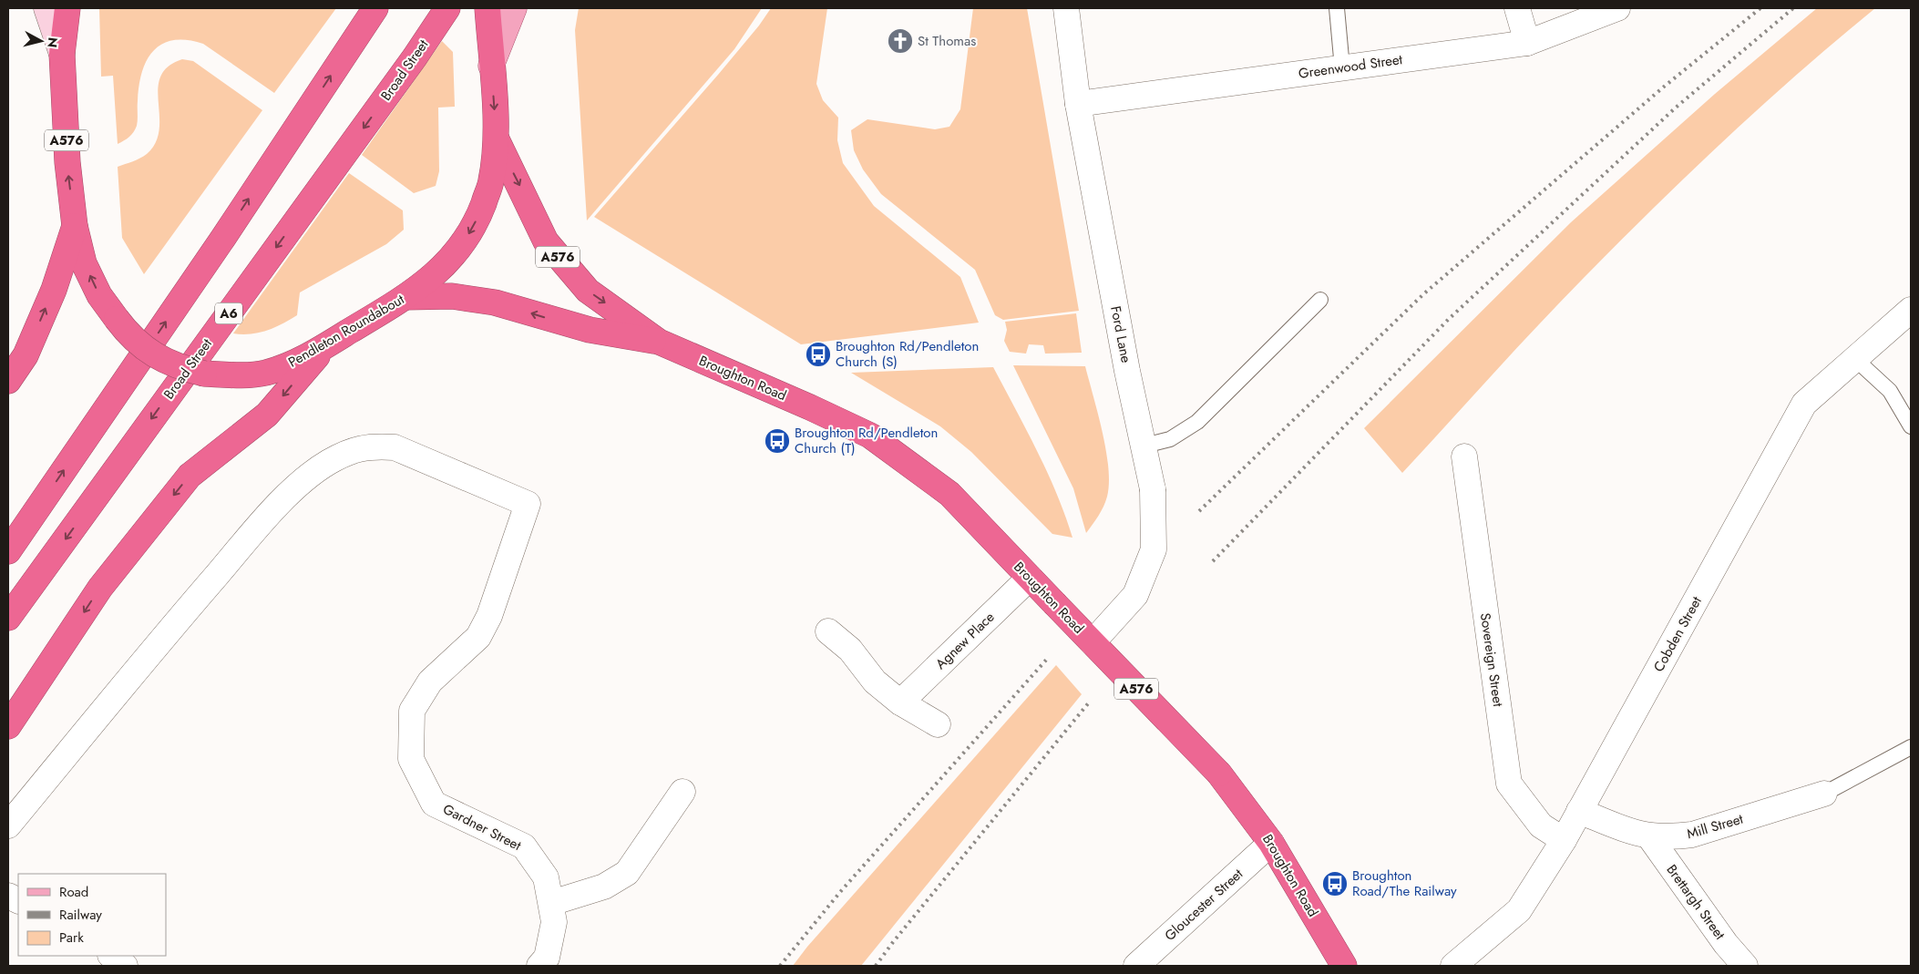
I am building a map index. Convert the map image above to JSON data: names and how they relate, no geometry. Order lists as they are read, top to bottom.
{
  "streets": {
    "highway": [
      "Broad Street",
      "A576",
      "A6",
      "Pendleton Roundabout",
      "Broughton Road"
    ],
    "street": [
      "Greenwood Street",
      "Ford Lane",
      "Cobden Street",
      "Agnew Place",
      "Sovereign Street",
      "Mill Street",
      "Gardner Street",
      "Brettargh Street",
      "Gloucester Street"
    ]
  },
  "crossings": [
    ["Greenwood Street", "Ford Lane"],
    ["A576", "Pendleton Roundabout"],
    ["Pendleton Roundabout", "Broughton Road"],
    ["Ford Lane", "Broughton Road"],
    ["Broughton Road", "Agnew Place"],
    ["Broughton Road", "Gloucester Street"],
    ["Cobden Street", "Sovereign Street"],
    ["Cobden Street", "Mill Street"],
    ["Mill Street", "Brettargh Street"]
  ],
  "places": {
    "church": ["St Thomas"],
    "bus stop": ["Broughton Rd/Pendleton Church (S)", "Broughton Rd/Pendleton Church (T)", "Broughton Road/The Railway"]
  },
  "legend": ["Road", "Railway", "Park"],
  "north": "right"
}
